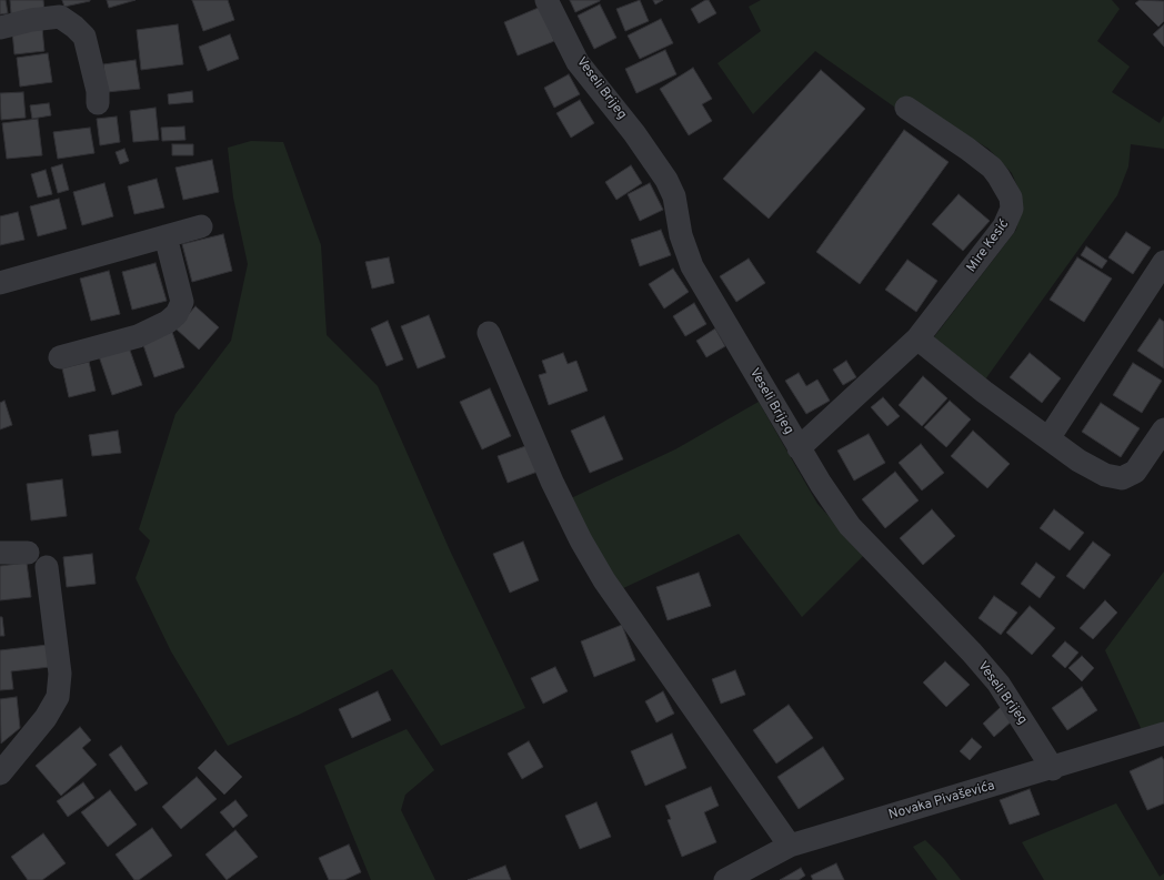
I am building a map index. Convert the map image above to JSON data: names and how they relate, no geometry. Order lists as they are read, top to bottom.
{
  "streets": {
    "street": ["Veseli Brijeg", "Mire Kesić", "Novaka Pivaševića"]
  },
  "crossings": [
    ["Veseli Brijeg", "Mire Kesić"],
    ["Veseli Brijeg", "Novaka Pivaševića"]
  ]
}
